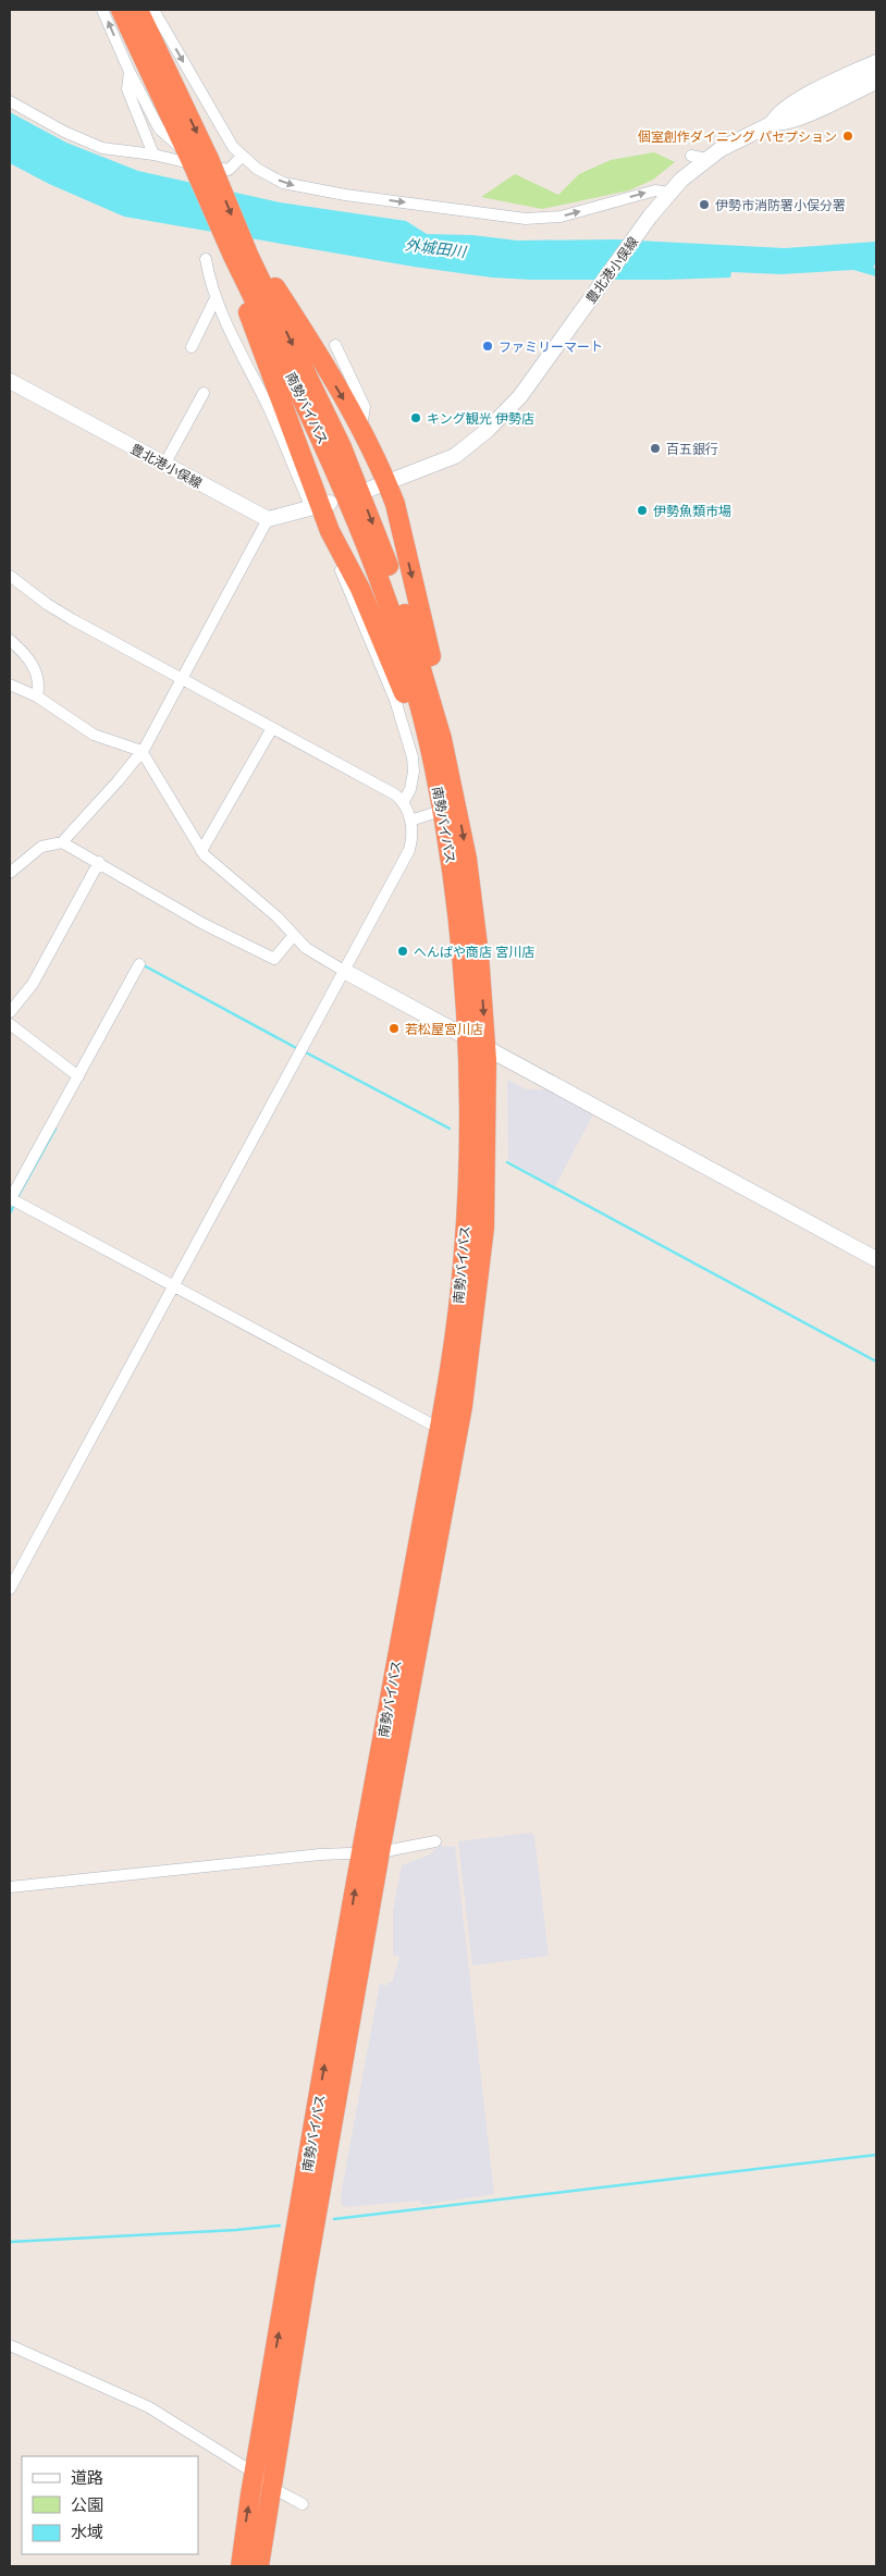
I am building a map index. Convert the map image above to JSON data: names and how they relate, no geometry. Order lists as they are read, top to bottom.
{
  "streets": {
    "highway": ["南勢バイパス"],
    "main road": ["豊北港小俣線"]
  },
  "water": ["外城田川"],
  "places": [
    "個室創作ダイニング パセプション",
    "伊勢市消防署小俣分署",
    "ファミリーマート",
    "キング観光 伊勢店",
    "百五銀行",
    "伊勢魚類市場",
    "へんばや商店 宮川店",
    "若松屋宮川店"
  ],
  "legend": ["道路", "公園", "水域"]
}
